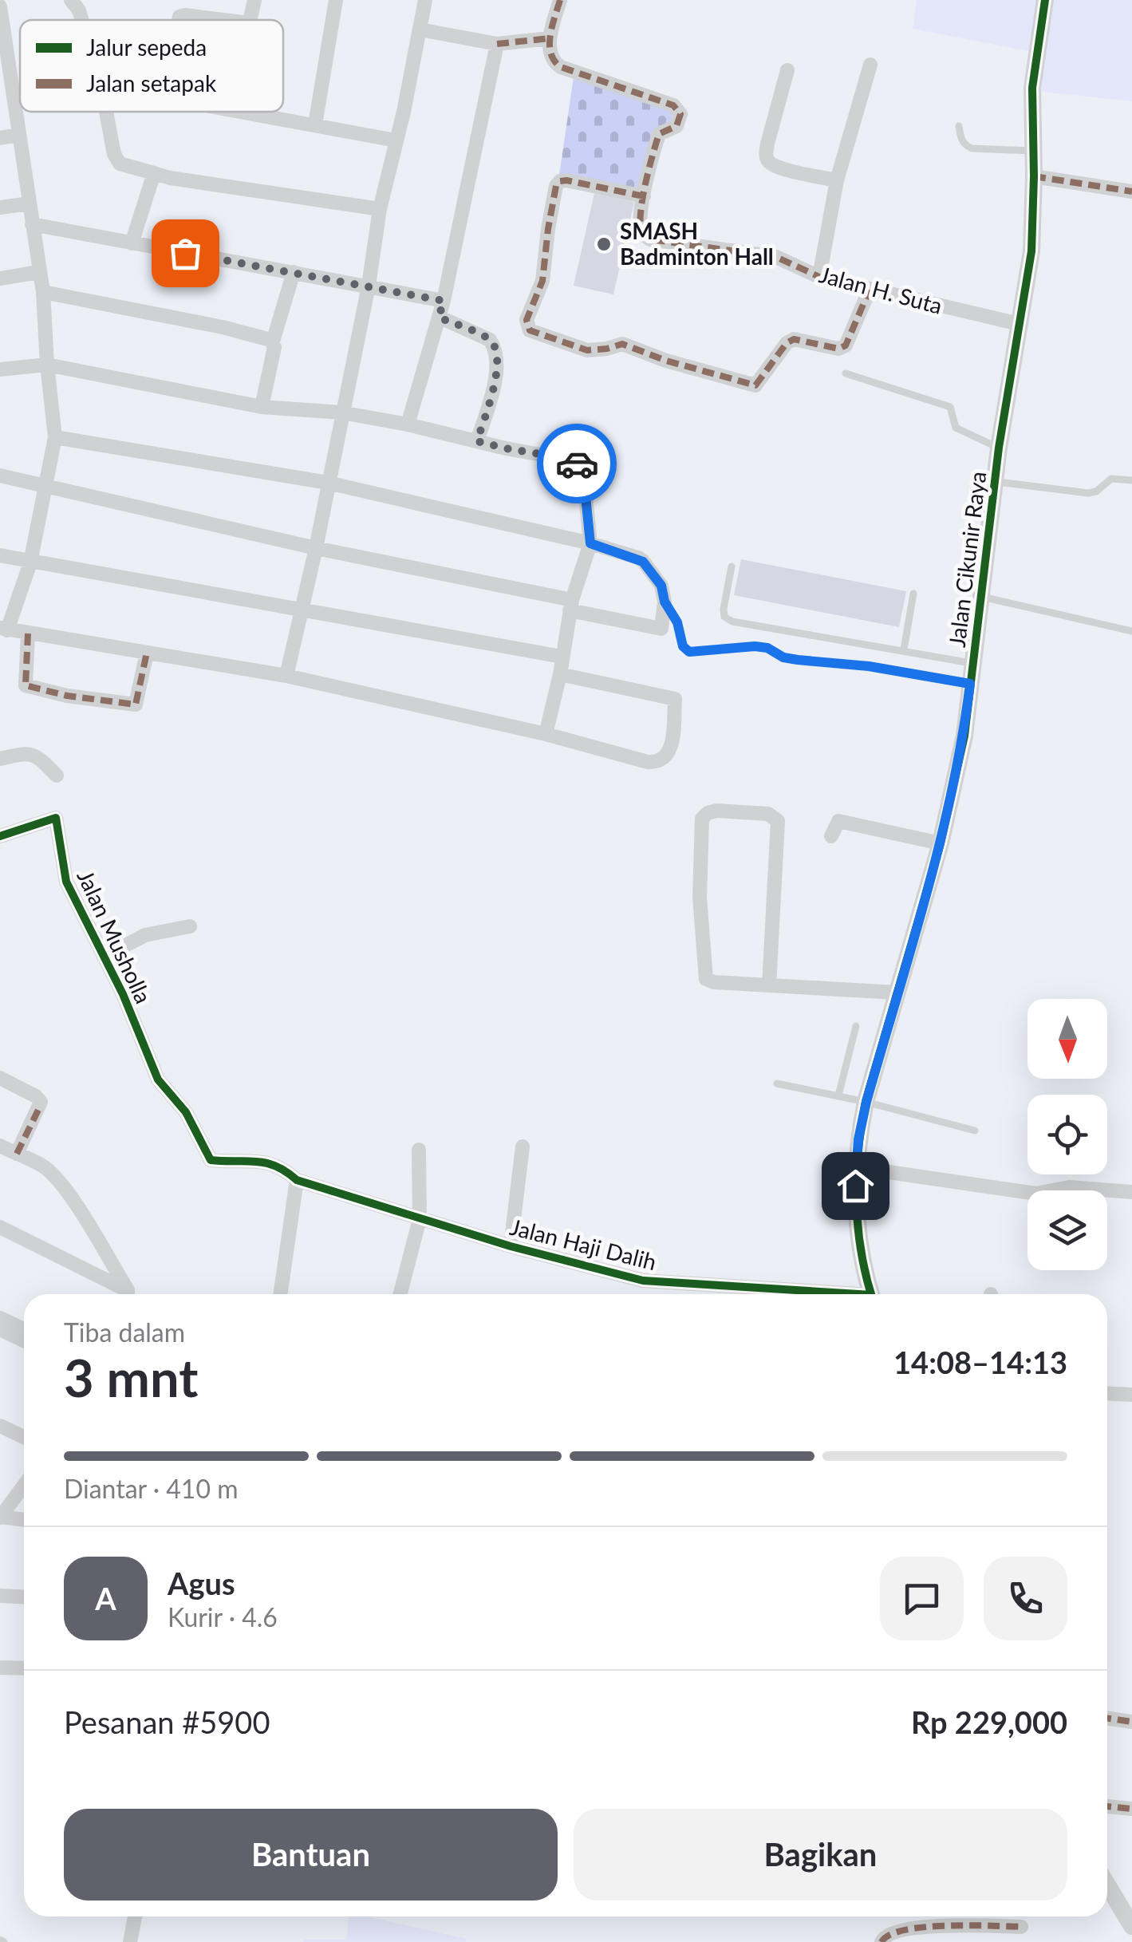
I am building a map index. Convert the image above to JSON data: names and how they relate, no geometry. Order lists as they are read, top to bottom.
{
  "streets": {
    "street": [
      "Jalan H. Suta",
      "Jalan Cikunir Raya",
      "Jalan Musholla",
      "Jalan Haji Dalih"
    ]
  },
  "crossings": [
    ["Jalan H. Suta", "Jalan Cikunir Raya"],
    ["Jalan Musholla", "Jalan Haji Dalih"]
  ],
  "places": ["SMASH Badminton Hall"],
  "legend": ["Jalur sepeda", "Jalan setapak"],
  "north": "bottom",
  "page": {
    "heading": ["3 mnt", "Tiba dalam", "14:08–14:13"],
    "panel": [
      "Agus",
      "Kurir · 4.6",
      "Pesanan #5900",
      "Rp 229,000"
    ],
    "bar": "Diantar · 410 m",
    "round": "A",
    "buttons": ["Bantuan", "Bagikan"]
  }
}
